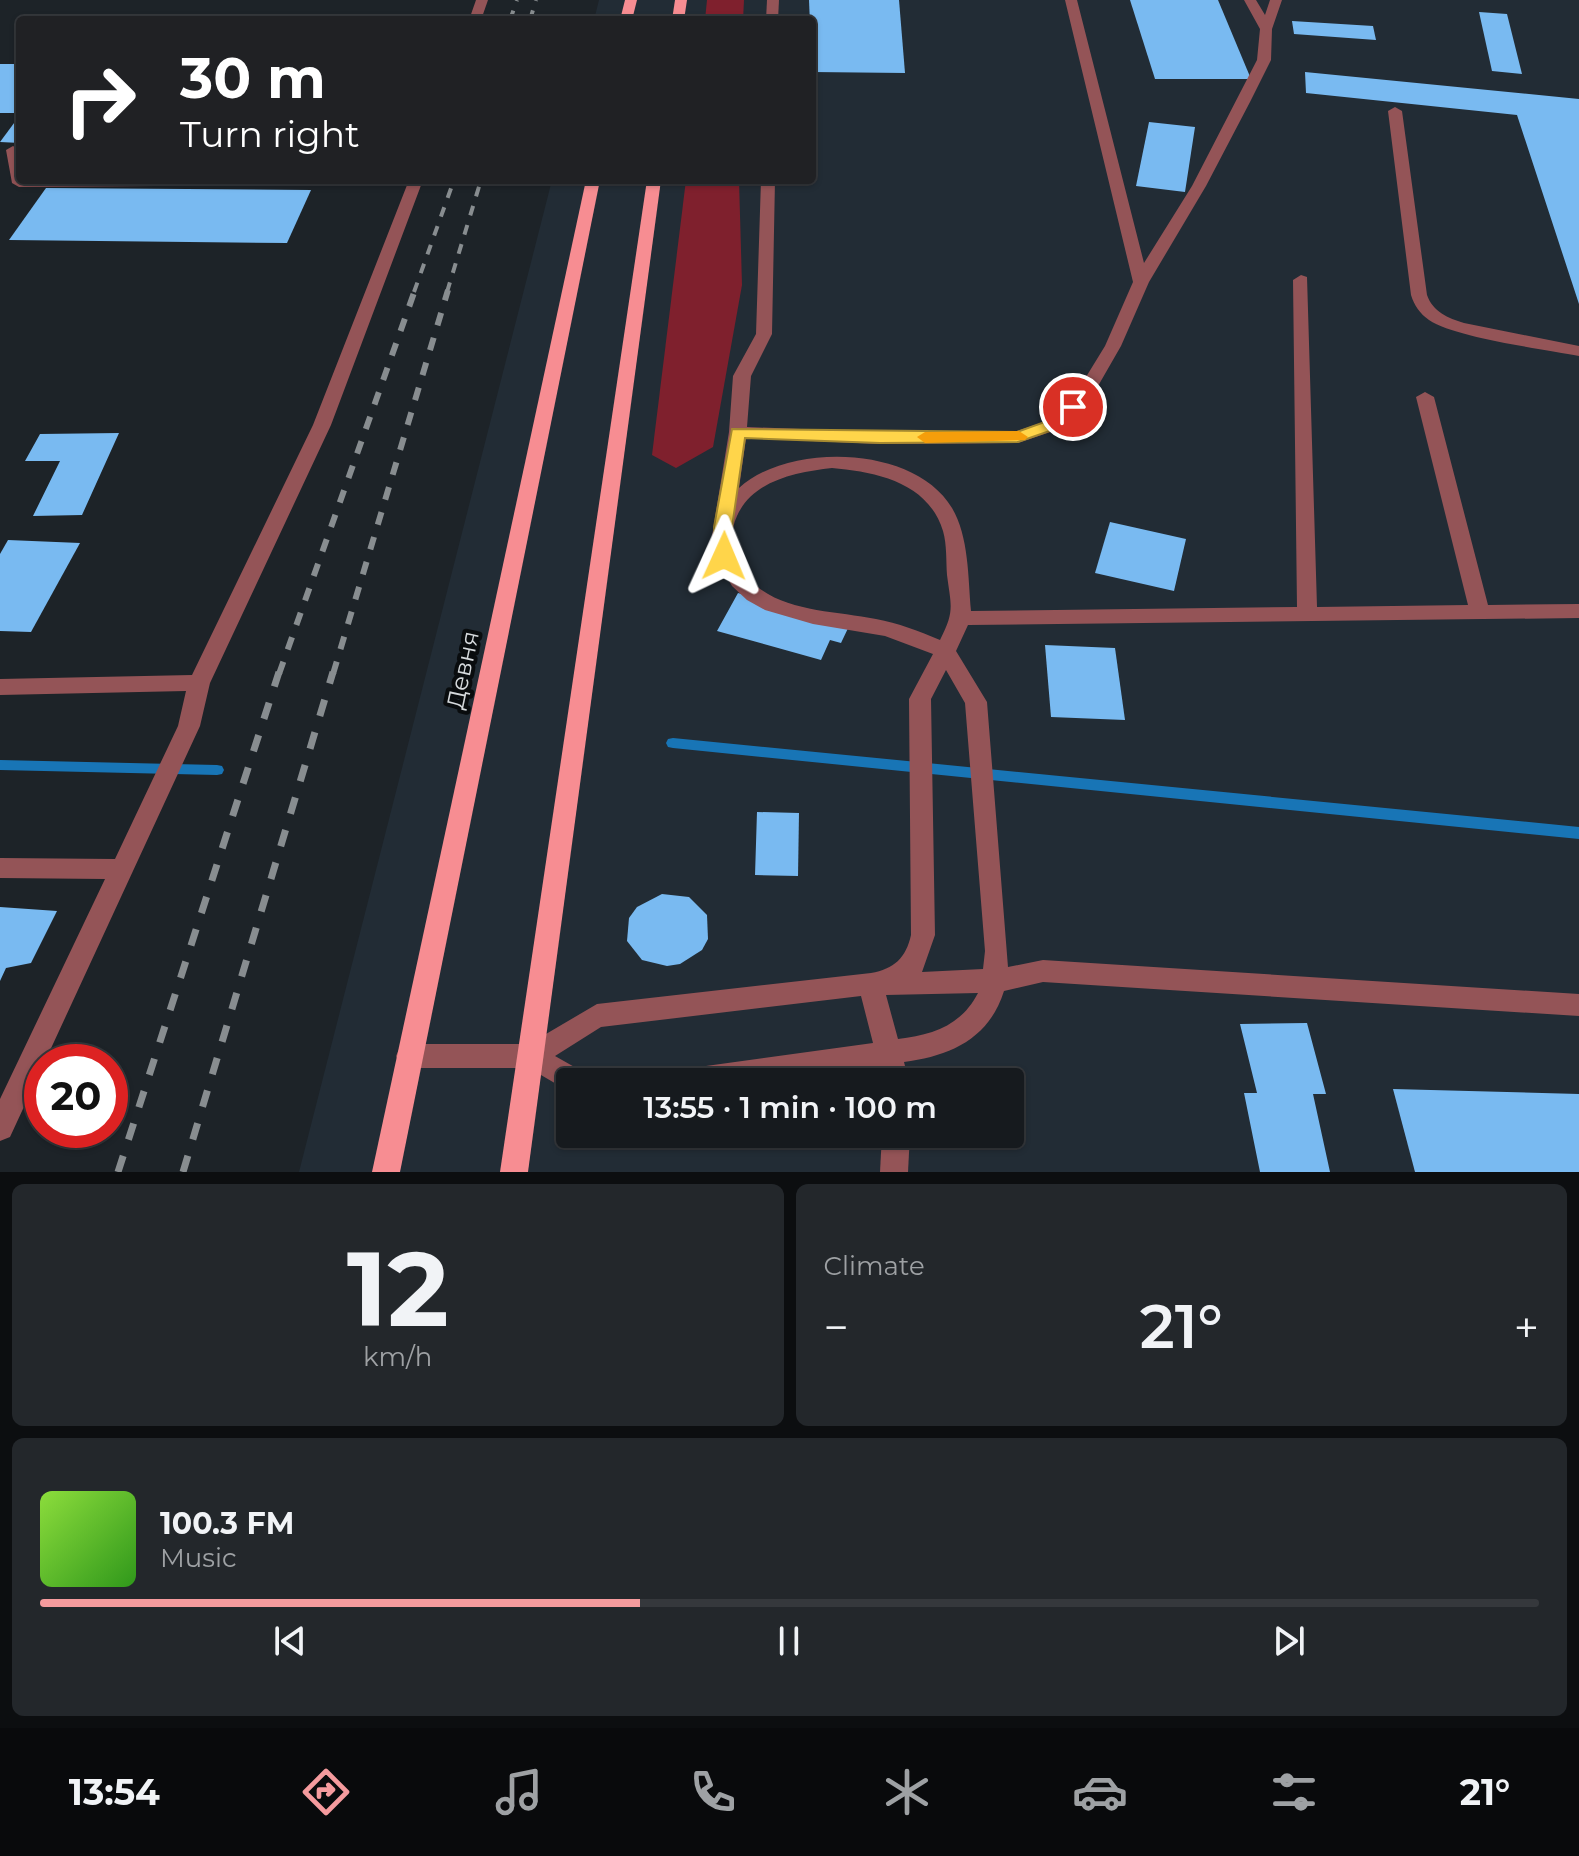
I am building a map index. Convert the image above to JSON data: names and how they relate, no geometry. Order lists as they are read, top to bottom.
{
  "streets": {
    "main road": ["Девня"]
  },
  "page": {
    "turn": ["30 m", "Turn right"],
    "limit": "20",
    "trip": "13:55 · 1 min · 100 m",
    "tile": [
      ["12", "km/h"],
      "Climate"
    ],
    "heat": ["−", "21°", "+"],
    "song": ["100.3 FM", "Music"],
    "tabs": ["13:54", "21°"]
  }
}
